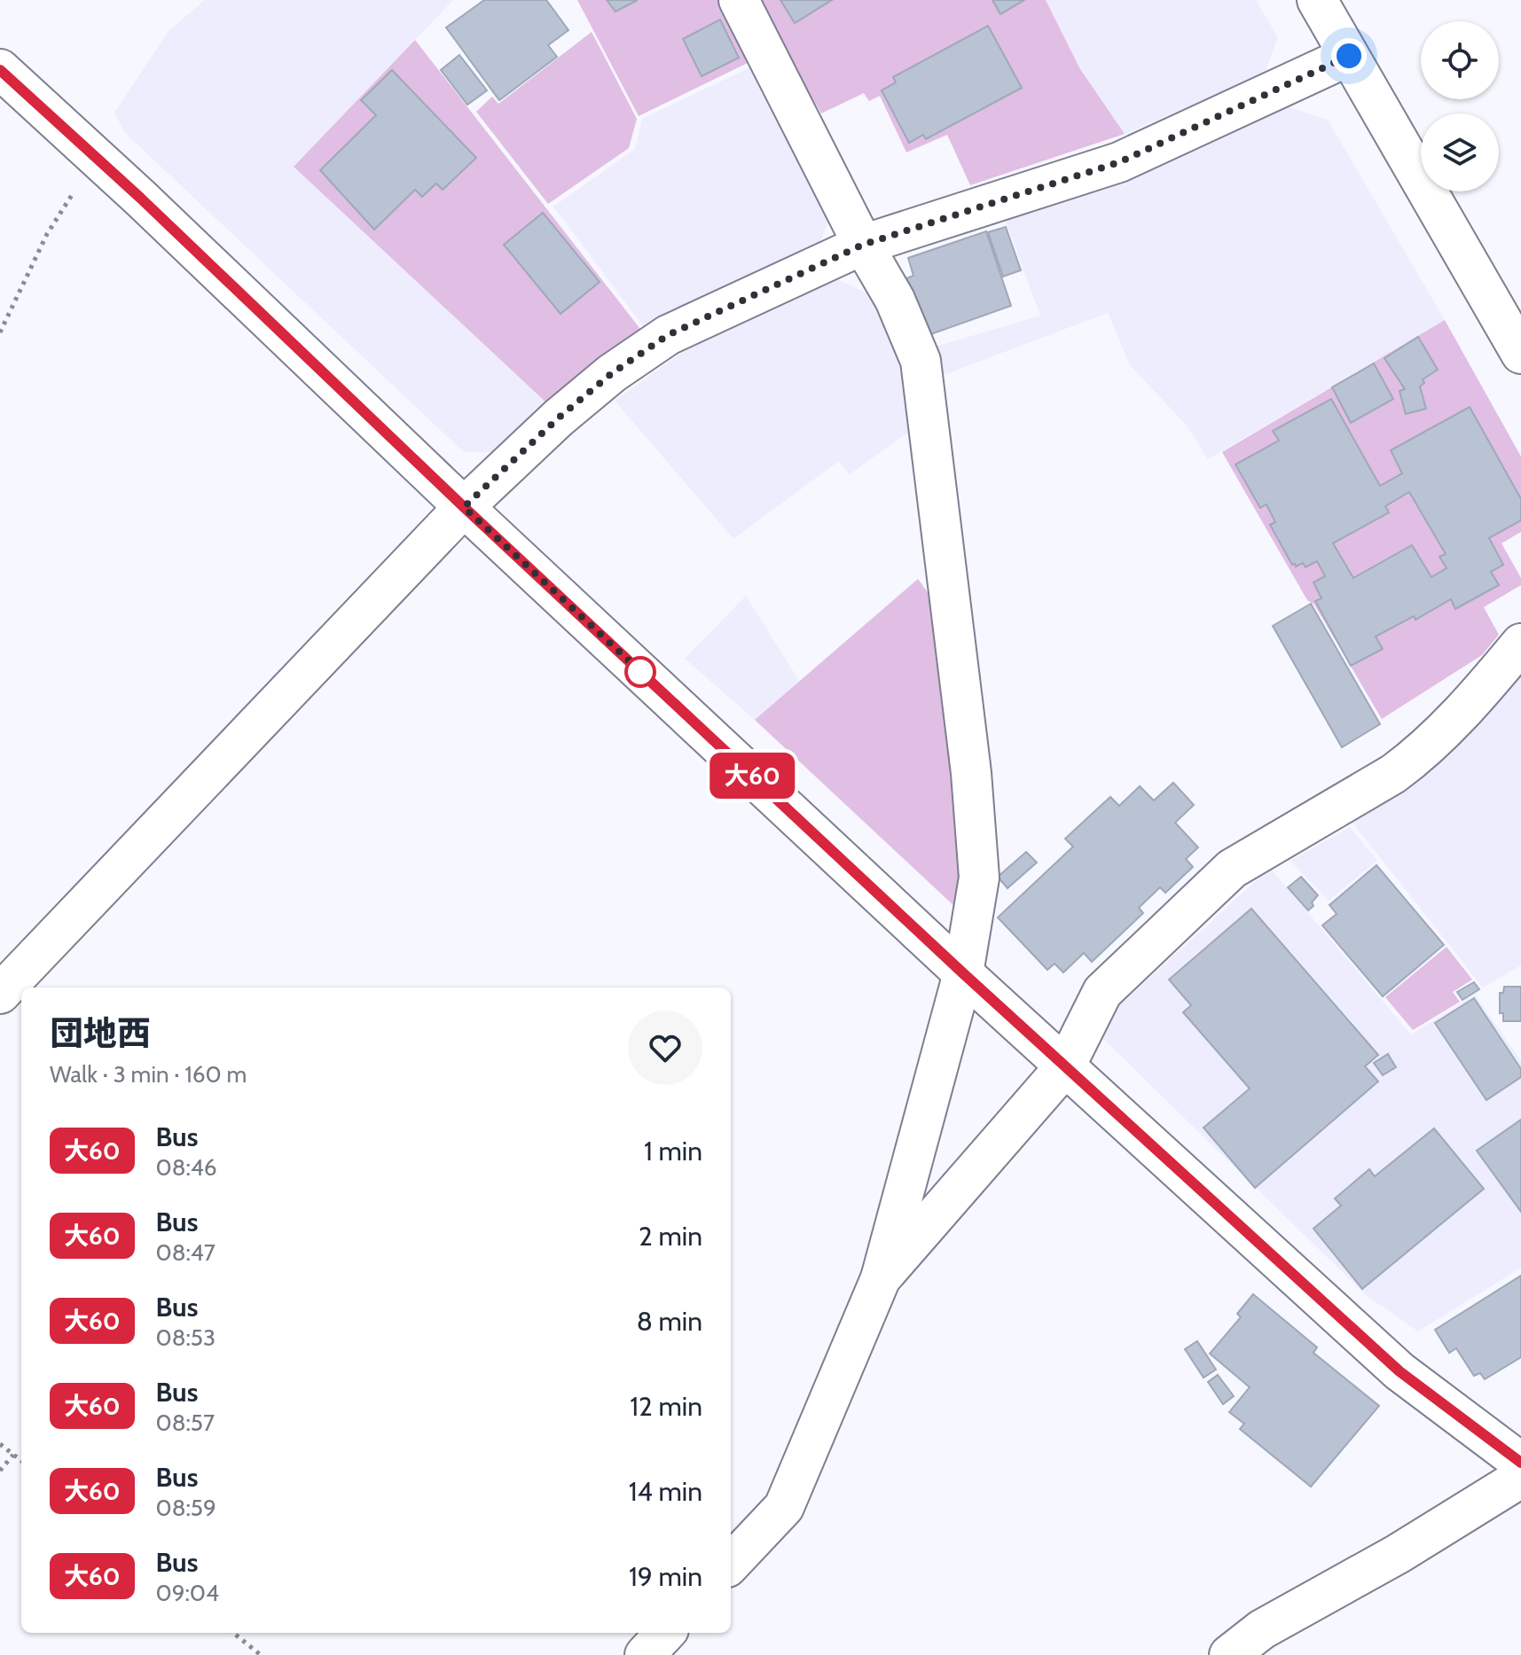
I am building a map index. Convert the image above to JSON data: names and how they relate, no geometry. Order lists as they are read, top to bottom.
{
  "lines": ["bus line 大60"],
  "page": {
    "on_map": "大60",
    "heading": ["団地西", "Walk · 3 min · 160 m"],
    "list": [
      {
        "mark": "大60",
        "name": "Bus",
        "note": "08:46",
        "value": "1 min"
      },
      {
        "mark": "大60",
        "name": "Bus",
        "note": "08:47",
        "value": "2 min"
      },
      {
        "mark": "大60",
        "name": "Bus",
        "note": "08:53",
        "value": "8 min"
      },
      {
        "mark": "大60",
        "name": "Bus",
        "note": "08:57",
        "value": "12 min"
      },
      {
        "mark": "大60",
        "name": "Bus",
        "note": "08:59",
        "value": "14 min"
      },
      {
        "mark": "大60",
        "name": "Bus",
        "note": "09:04",
        "value": "19 min"
      }
    ]
  }
}
